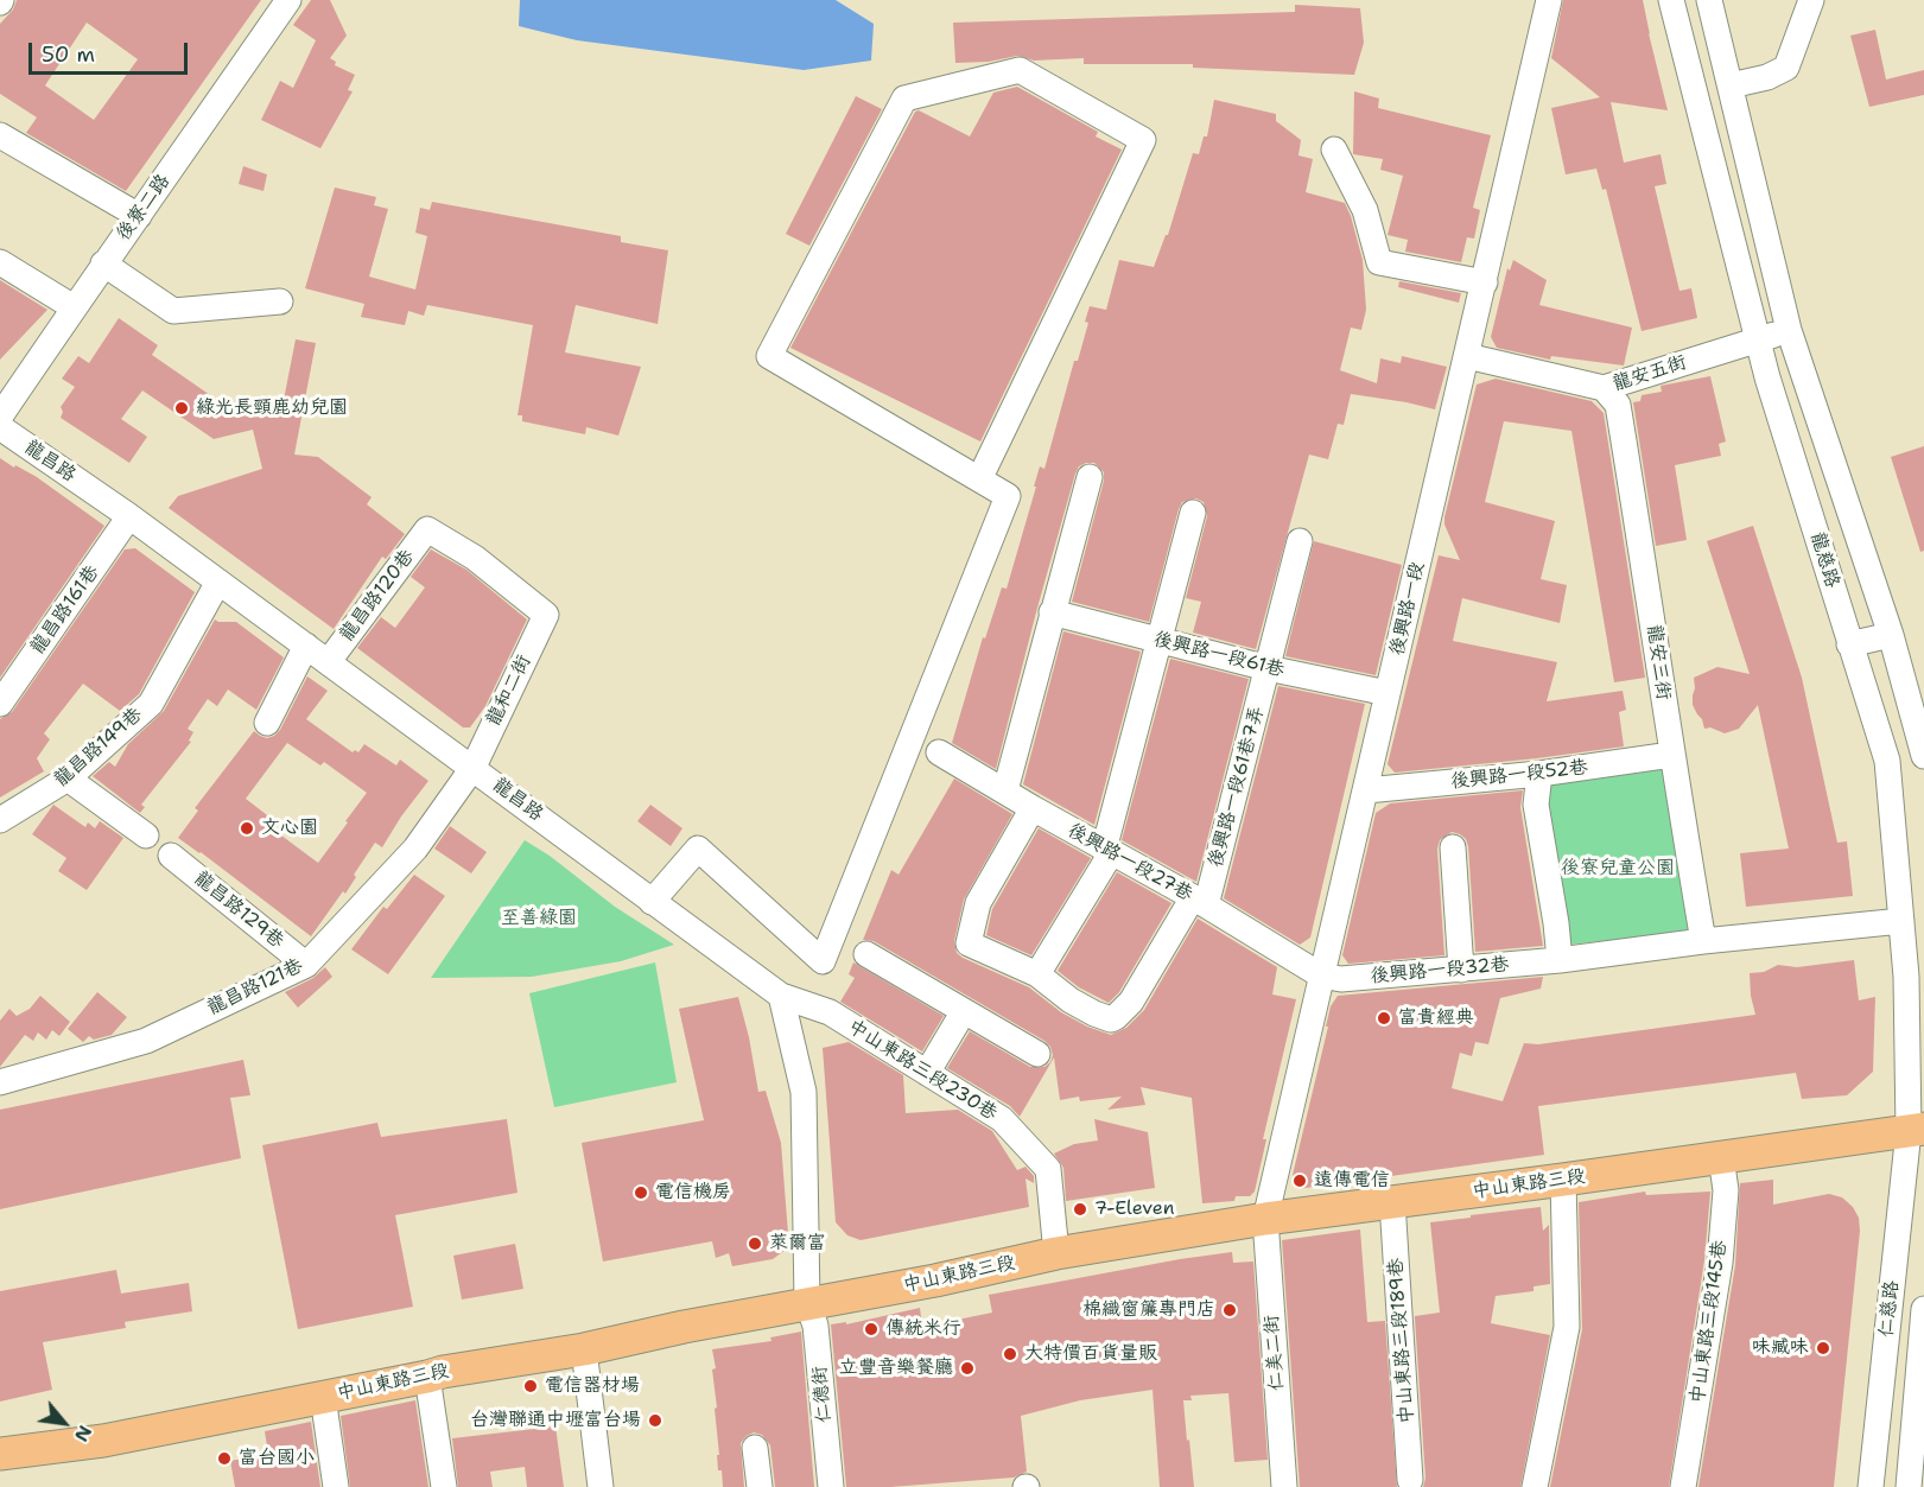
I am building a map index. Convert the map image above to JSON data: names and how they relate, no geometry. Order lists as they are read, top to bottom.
{
  "streets": {
    "main road": ["中山東路三段"],
    "street": [
      "後寮二路",
      "龍安五街",
      "龍昌路",
      "龍慈路",
      "龍昌路120巷",
      "後興路一段",
      "龍昌路161巷",
      "後興路一段61巷",
      "龍安三街",
      "龍和二街",
      "龍昌路149巷",
      "後興路一段52巷",
      "後興路一段61巷7弄",
      "後興路一段27巷",
      "龍昌路129巷",
      "後興路一段32巷",
      "龍昌路121巷",
      "中山東路三段230巷",
      "仁慈路",
      "中山東路三段145巷",
      "中山東路三段189巷",
      "仁美二街",
      "仁德街"
    ]
  },
  "crossings": [
    ["龍安五街", "龍慈路"],
    ["龍安五街", "後興路一段"],
    ["龍安五街", "龍安三街"],
    ["龍昌路", "龍昌路120巷"],
    ["龍昌路", "龍昌路161巷"],
    ["龍昌路", "龍和二街"],
    ["龍昌路", "龍昌路149巷"],
    ["龍昌路", "龍昌路121巷"],
    ["龍昌路", "中山東路三段230巷"],
    ["龍慈路", "後興路一段32巷"],
    ["龍慈路", "中山東路三段"],
    ["龍慈路", "仁慈路"],
    ["龍昌路120巷", "龍和二街"],
    ["後興路一段", "後興路一段61巷"],
    ["後興路一段", "後興路一段52巷"],
    ["後興路一段", "後興路一段27巷"],
    ["後興路一段", "後興路一段32巷"],
    ["後興路一段", "中山東路三段"],
    ["後興路一段", "仁美二街"],
    ["後興路一段61巷", "後興路一段61巷7弄"],
    ["龍安三街", "後興路一段52巷"],
    ["龍安三街", "後興路一段32巷"],
    ["龍和二街", "龍昌路121巷"],
    ["後興路一段61巷7弄", "後興路一段27巷"],
    ["後興路一段27巷", "後興路一段32巷"],
    ["龍昌路129巷", "龍昌路121巷"],
    ["中山東路三段230巷", "中山東路三段"],
    ["中山東路三段", "仁慈路"],
    ["中山東路三段", "中山東路三段145巷"],
    ["中山東路三段", "中山東路三段189巷"],
    ["中山東路三段", "仁美二街"],
    ["中山東路三段", "仁德街"]
  ],
  "parks": ["後寮兒童公園", "至善綠園"],
  "places": [
    "綠光長頸鹿幼兒園",
    "文心園",
    "富貴經典",
    "遠傳電信",
    "電信機房",
    "7-Eleven",
    "萊爾富",
    "棉織窗簾專門店",
    "傳統米行",
    "味臧味",
    "大特價百貨量販",
    "立豐音樂餐廳",
    "電信器材場",
    "台灣聯通中壢富台場",
    "富台國小"
  ],
  "scale_bar": "50 m",
  "north": "bottom right"
}
